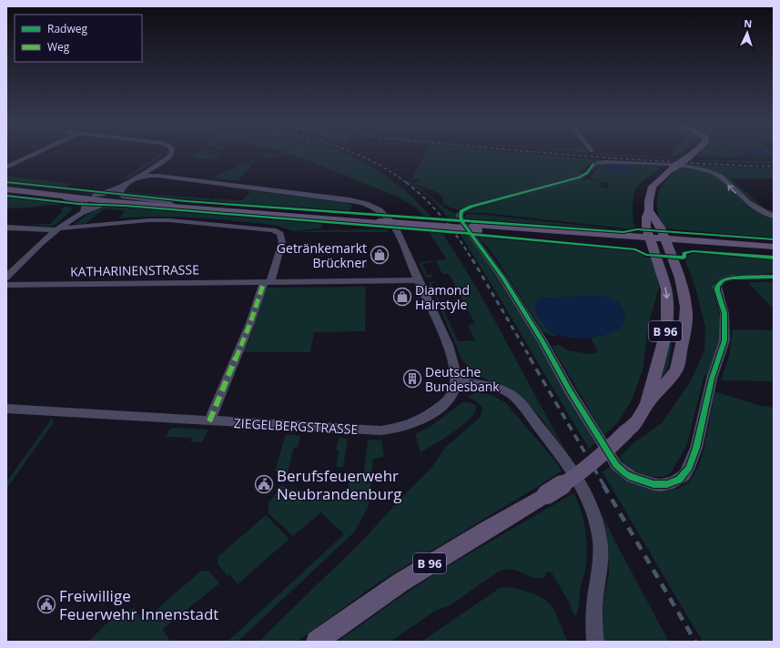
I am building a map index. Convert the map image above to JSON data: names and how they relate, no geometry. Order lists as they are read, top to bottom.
{
  "streets": {
    "main road": ["B 96"],
    "street": ["KATHARINENSTRASSE", "ZIEGELBERGSTRASSE"]
  },
  "crossings": [
    ["KATHARINENSTRASSE", "ZIEGELBERGSTRASSE"]
  ],
  "places": {
    "shop": ["Getränkemarkt Brückner", "Diamond Hairstyle"],
    "building": ["Deutsche Bundesbank"],
    "public building": ["Berufsfeuerwehr Neubrandenburg", "Freiwillige Feuerwehr Innenstadt"]
  },
  "legend": ["Radweg", "Weg"],
  "north": "top"
}
